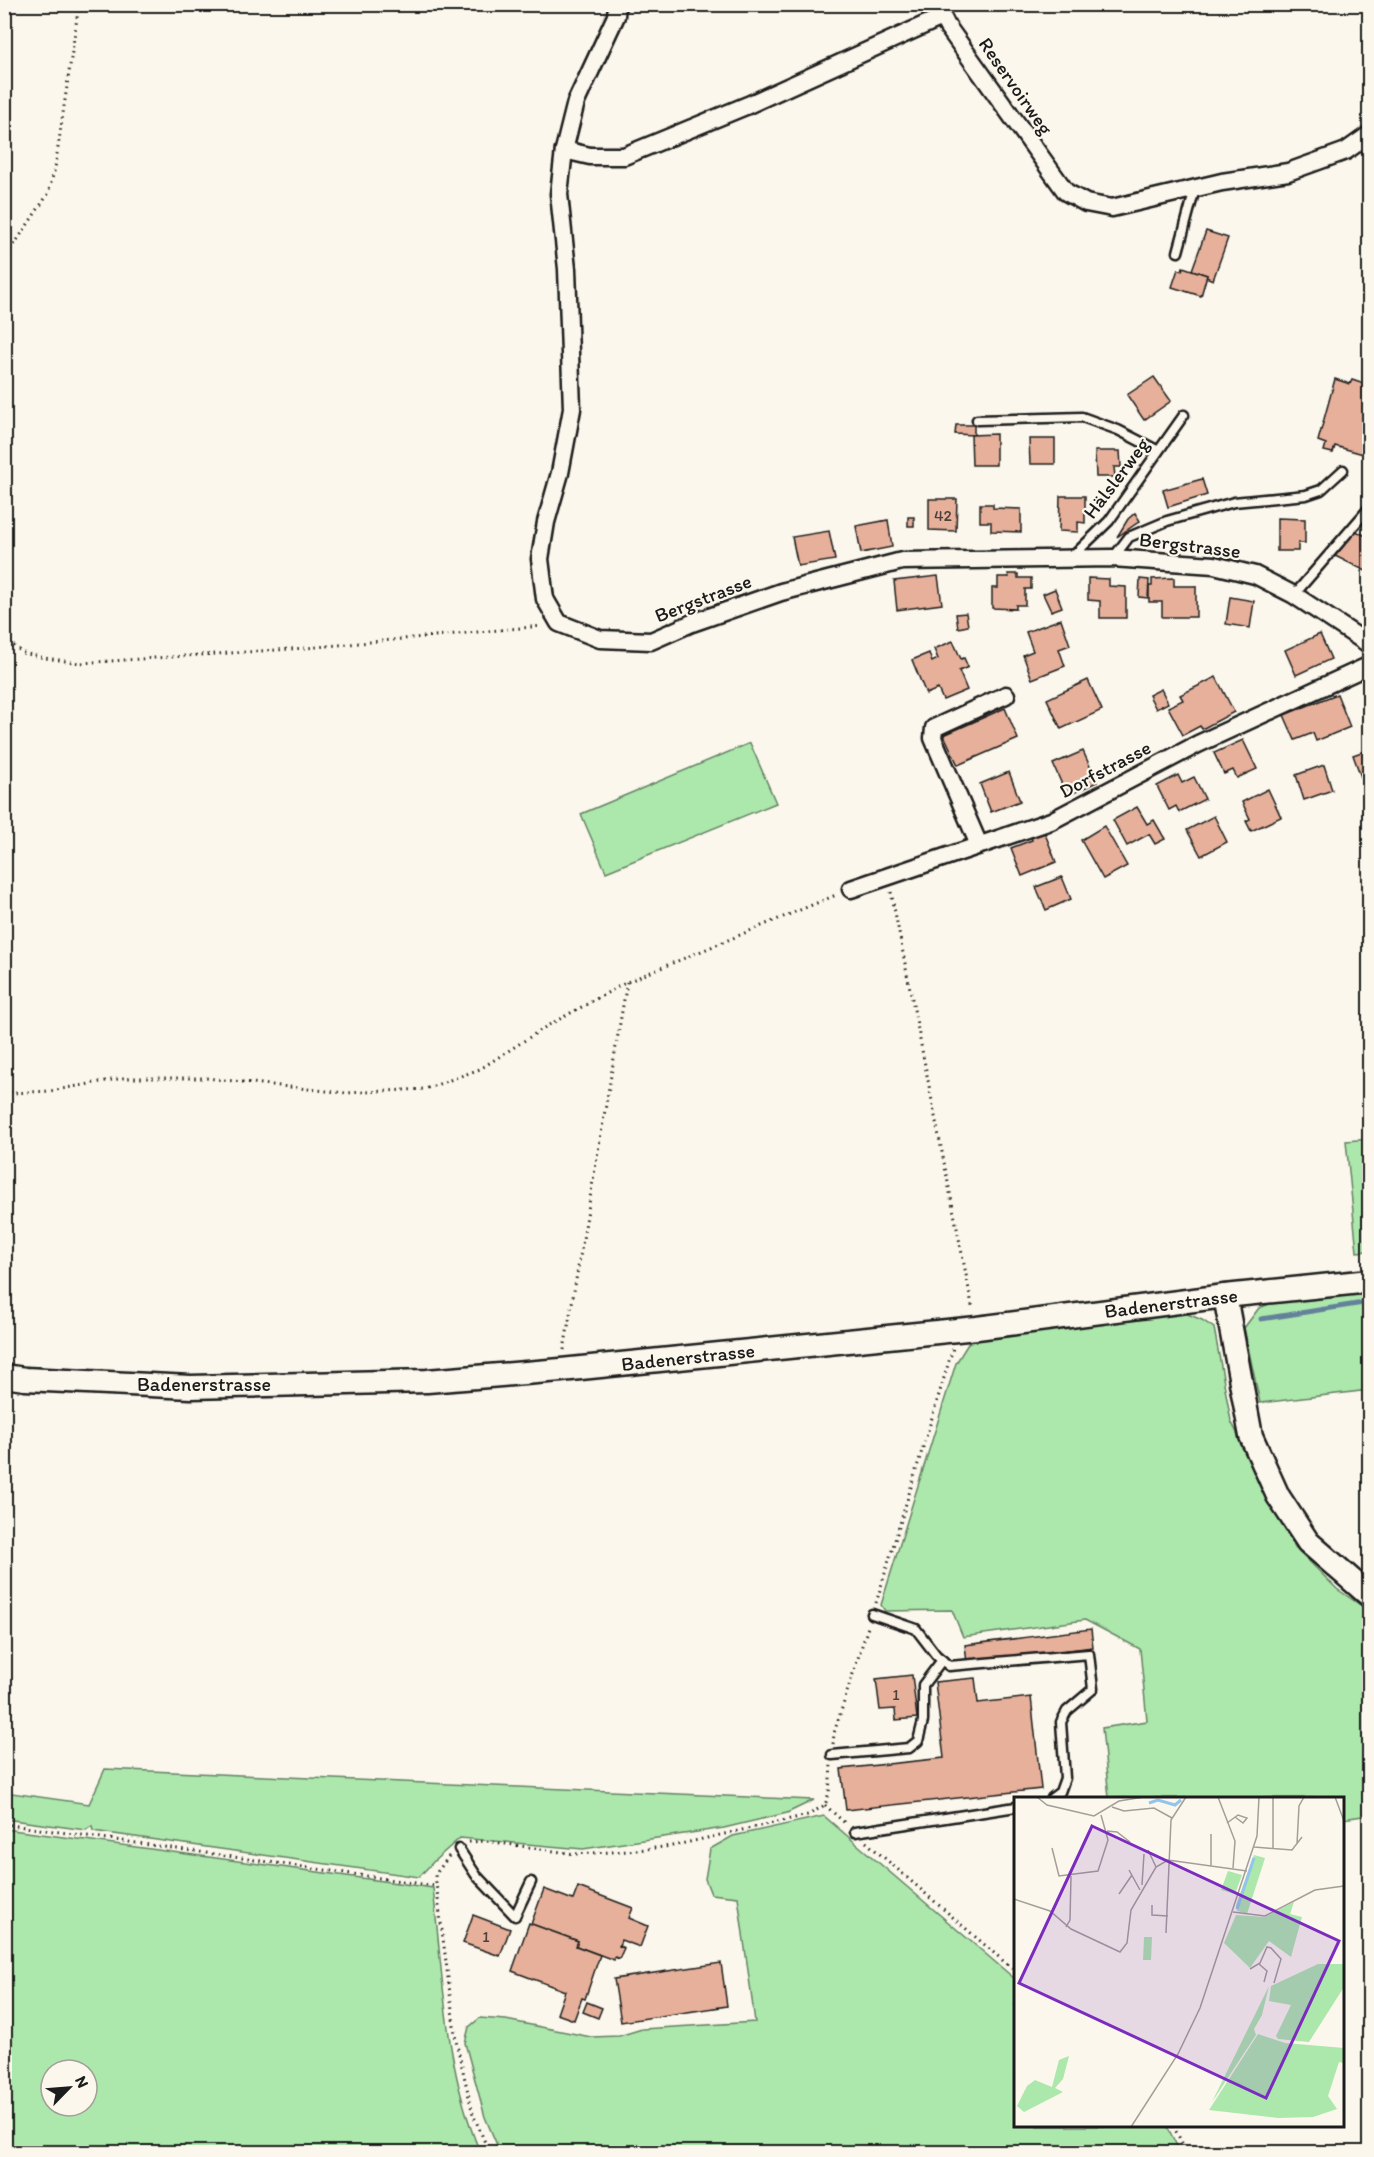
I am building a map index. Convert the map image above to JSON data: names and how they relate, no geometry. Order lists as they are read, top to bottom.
{
  "streets": {
    "street": [
      "Reservoirweg",
      "Bergstrasse",
      "Dorfstrasse",
      "Badenerstrasse"
    ],
    "lane": ["Hälslerweg"]
  },
  "crossings": [
    ["Hälslerweg", "Bergstrasse"]
  ],
  "house_numbers": ["42", "1", "1"],
  "north": "top right"
}
